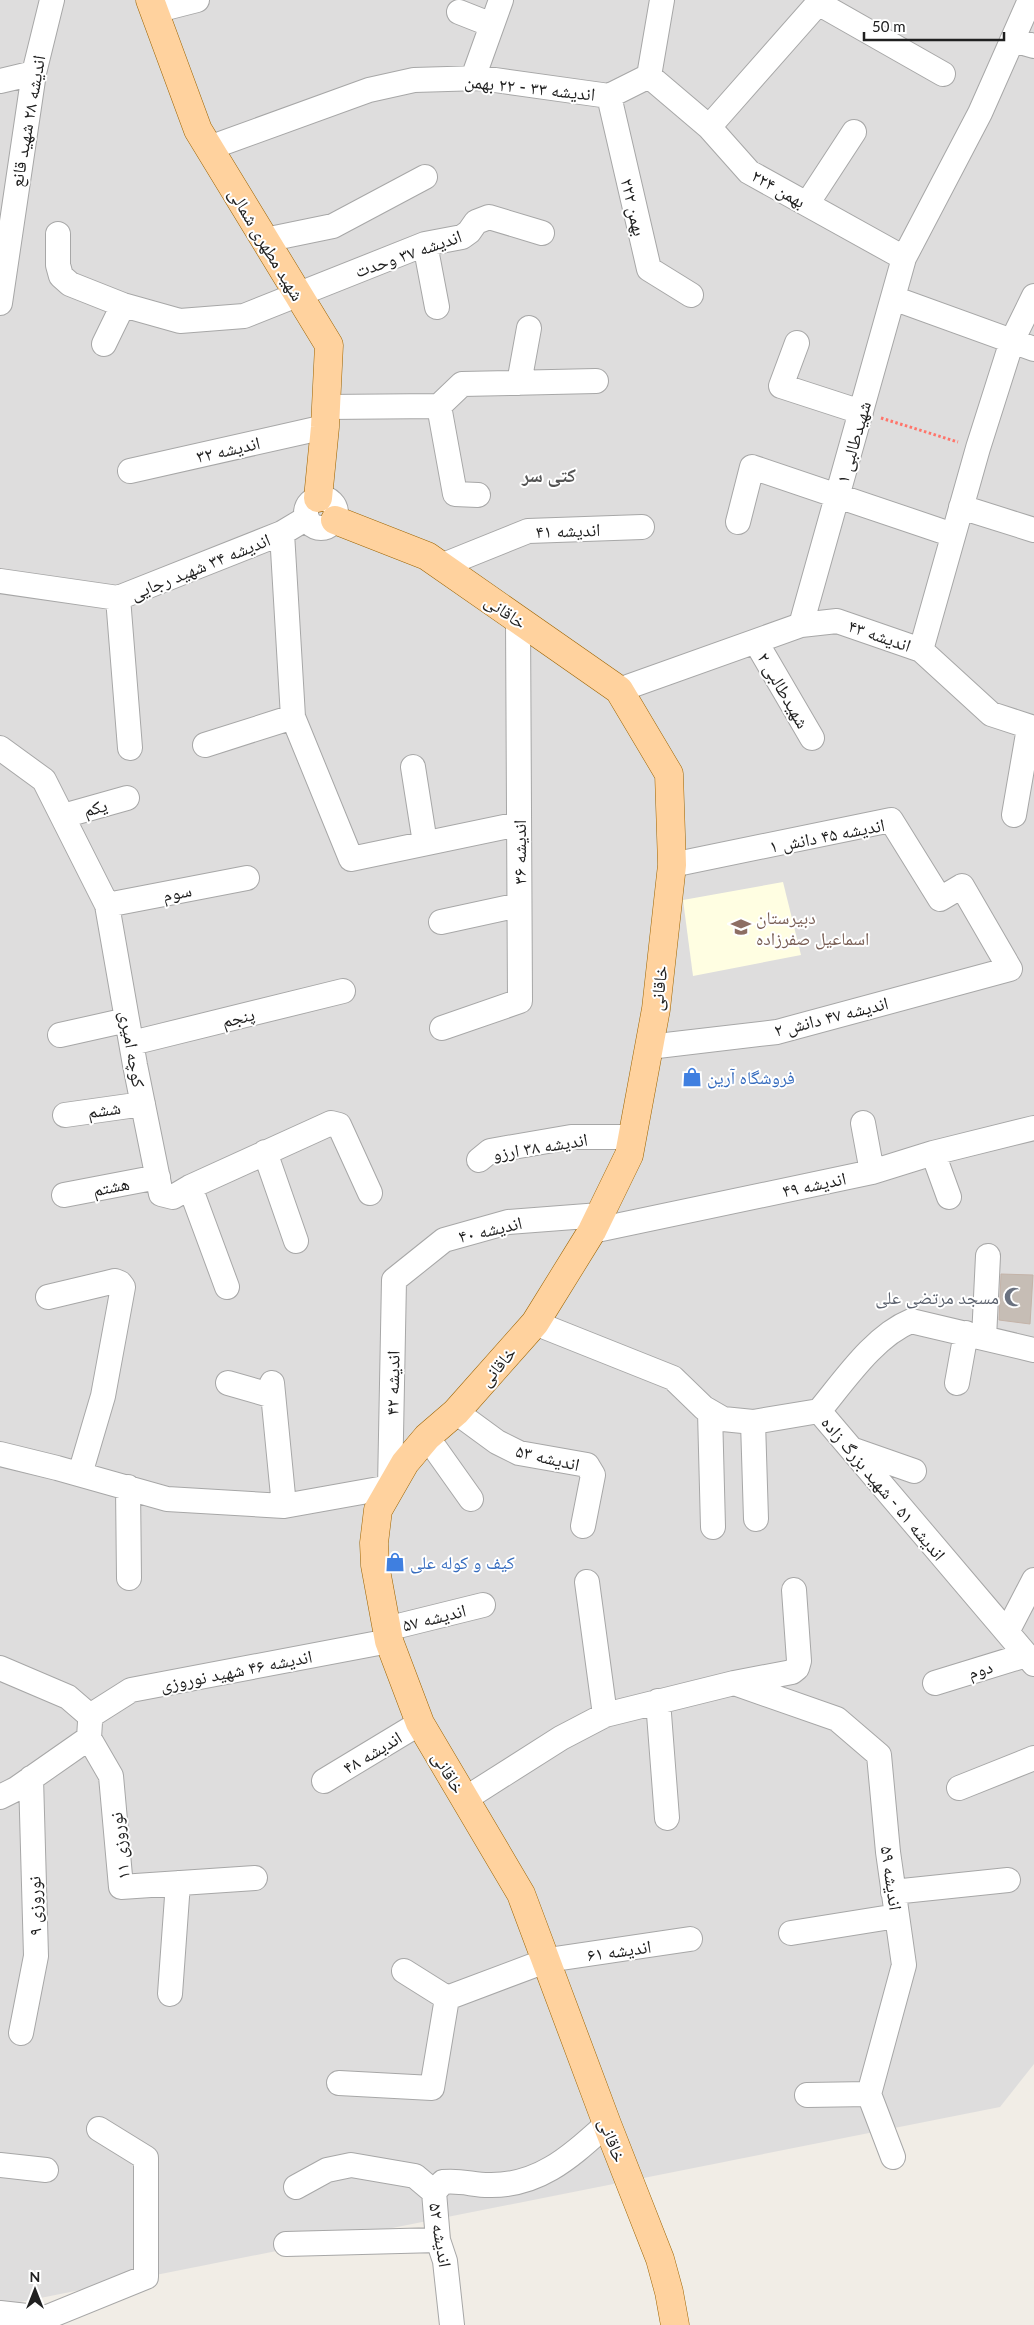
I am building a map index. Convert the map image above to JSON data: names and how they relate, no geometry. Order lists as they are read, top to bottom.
{
  "streets": {
    "main road": ["شهید مطهری شمالی", "خاقانی"],
    "street": [
      "اندیشه ۳۳ - ۲۲ بهمن",
      "اندیشه ۲۸ شهید قانع",
      "۲۲بهمن ۴",
      "۲۲بهمن ۲",
      "اندیشه ۳۷ وحدت",
      "شهیدطالبی ۱",
      "اندیشه ۳۲",
      "اندیشه ۴۱",
      "اندیشه ۳۴ شهید رجایی",
      "اندیشه ۴۳",
      "شهیدطالبی ۲",
      "یکم",
      "اندیشه ۴۵ دانش ۱",
      "اندیشه ۳۶",
      "سوم",
      "اندیشه ۴۷ دانش ۲",
      "پنجم",
      "کوچه امیری",
      "ششم",
      "اندیشه ۳۸ ارزو",
      "اندیشه ۴۹",
      "هشتم",
      "اندیشه ۴۰",
      "اندیشه ۴۲",
      "اندیشه ۵۳",
      "اندیشه ۵۱ - شهید بزرگ زاده",
      "اندیشه ۵۷",
      "دوم",
      "اندیشه ۴۶ شهید نوروزی",
      "اندیشه ۴۸",
      "نوروزی ۱۱",
      "اندیشه ۵۹",
      "نوروزی ۹",
      "اندیشه ۶۱",
      "اندیشه ۵۲"
    ]
  },
  "crossings": [
    ["اندیشه ۳۳ - ۲۲ بهمن", "۲۲بهمن ۴"],
    ["اندیشه ۳۳ - ۲۲ بهمن", "۲۲بهمن ۲"],
    ["اندیشه ۳۳ - ۲۲ بهمن", "شهید مطهری شمالی"],
    ["۲۲بهمن ۴", "شهیدطالبی ۱"],
    ["شهید مطهری شمالی", "اندیشه ۳۷ وحدت"],
    ["شهید مطهری شمالی", "اندیشه ۳۲"],
    ["شهید مطهری شمالی", "اندیشه ۳۴ شهید رجایی"],
    ["شهیدطالبی ۱", "اندیشه ۴۳"],
    ["اندیشه ۴۱", "خاقانی"],
    ["خاقانی", "اندیشه ۴۳"],
    ["خاقانی", "اندیشه ۴۵ دانش ۱"],
    ["خاقانی", "اندیشه ۳۶"],
    ["خاقانی", "اندیشه ۴۷ دانش ۲"],
    ["خاقانی", "اندیشه ۳۸ ارزو"],
    ["خاقانی", "اندیشه ۴۹"],
    ["خاقانی", "اندیشه ۴۰"],
    ["خاقانی", "اندیشه ۴۲"],
    ["خاقانی", "اندیشه ۵۳"],
    ["خاقانی", "اندیشه ۵۱ - شهید بزرگ زاده"],
    ["خاقانی", "اندیشه ۵۷"],
    ["خاقانی", "اندیشه ۴۶ شهید نوروزی"],
    ["خاقانی", "اندیشه ۴۸"],
    ["خاقانی", "اندیشه ۶۱"],
    ["خاقانی", "اندیشه ۵۲"],
    ["اندیشه ۴۳", "شهیدطالبی ۲"],
    ["یکم", "کوچه امیری"],
    ["اندیشه ۴۵ دانش ۱", "اندیشه ۴۷ دانش ۲"],
    ["سوم", "کوچه امیری"],
    ["پنجم", "کوچه امیری"],
    ["کوچه امیری", "ششم"],
    ["کوچه امیری", "هشتم"],
    ["اندیشه ۴۹", "اندیشه ۴۰"],
    ["اندیشه ۴۰", "اندیشه ۴۲"],
    ["اندیشه ۵۱ - شهید بزرگ زاده", "دوم"],
    ["اندیشه ۵۷", "اندیشه ۴۶ شهید نوروزی"],
    ["اندیشه ۴۶ شهید نوروزی", "نوروزی ۱۱"],
    ["اندیشه ۴۶ شهید نوروزی", "نوروزی ۹"]
  ],
  "districts": ["کتی سر"],
  "places": {
    "school or university": ["دبیرستان اسماعیل صفرزاده"],
    "shop": ["فروشگاه آرین", "کیف و کوله علی"],
    "mosque": ["مسجد مرتضی علی"]
  },
  "scale_bar": "50 m",
  "north": "top"
}
